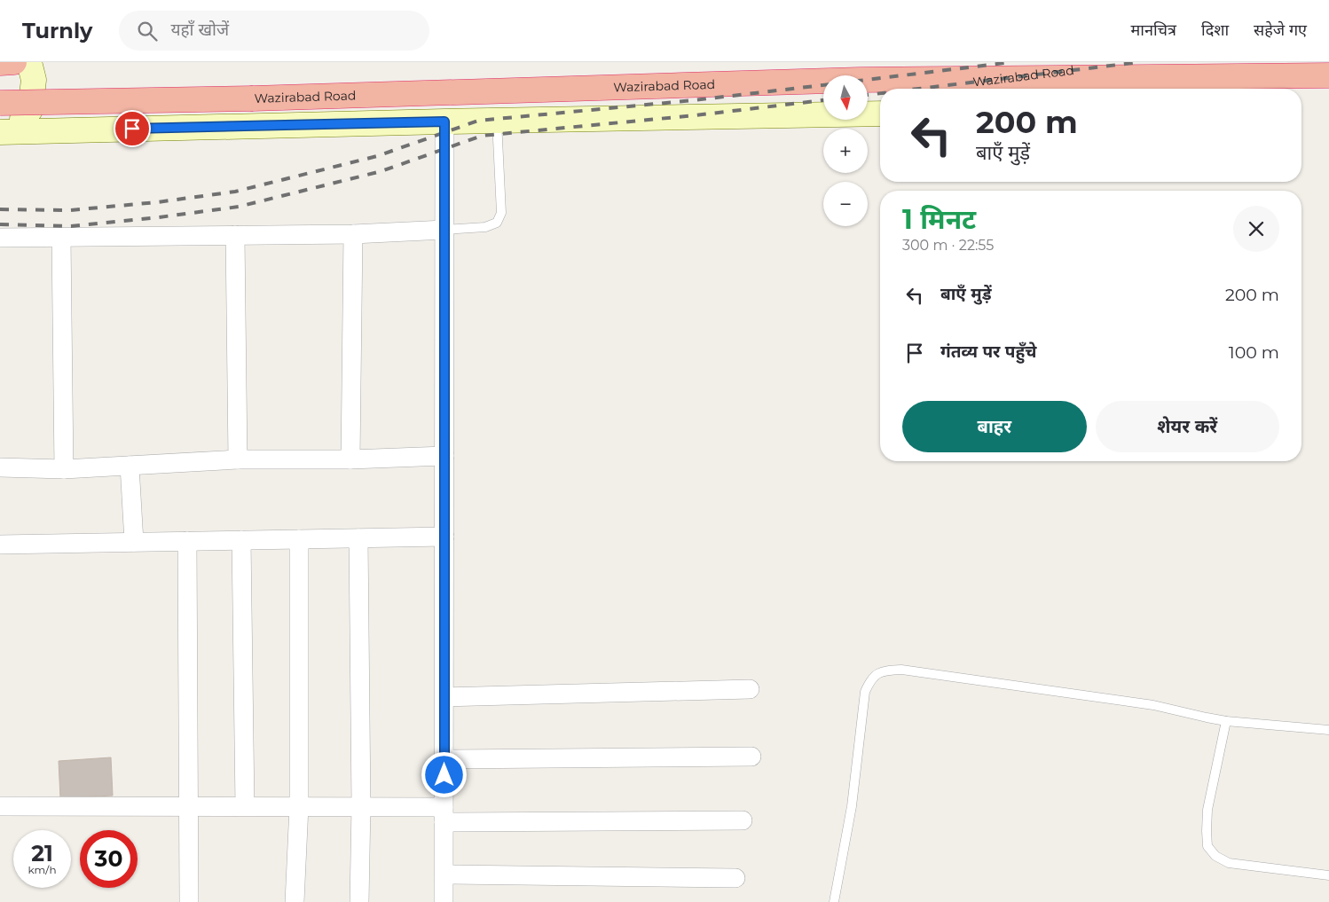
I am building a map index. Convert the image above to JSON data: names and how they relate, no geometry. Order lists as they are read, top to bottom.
{
  "streets": {
    "highway": ["Wazirabad Road"]
  },
  "north": "bottom",
  "page": {
    "header": "Turnly",
    "search": "यहाँ खोजें",
    "nav": ["मानचित्र", "दिशा", "सहेजे गए"],
    "map_buttons": ["+", "−"],
    "turn": ["200 m", "बाएँ मुड़ें"],
    "heading": ["1 मिनट", "300 m · 22:55"],
    "list": [
      {
        "name": "बाएँ मुड़ें",
        "value": "200 m"
      },
      {
        "name": "गंतव्य पर पहुँचे",
        "value": "100 m"
      }
    ],
    "buttons": ["बाहर", "शेयर करें"],
    "speed": "21 km/h",
    "limit": "30"
  }
}
